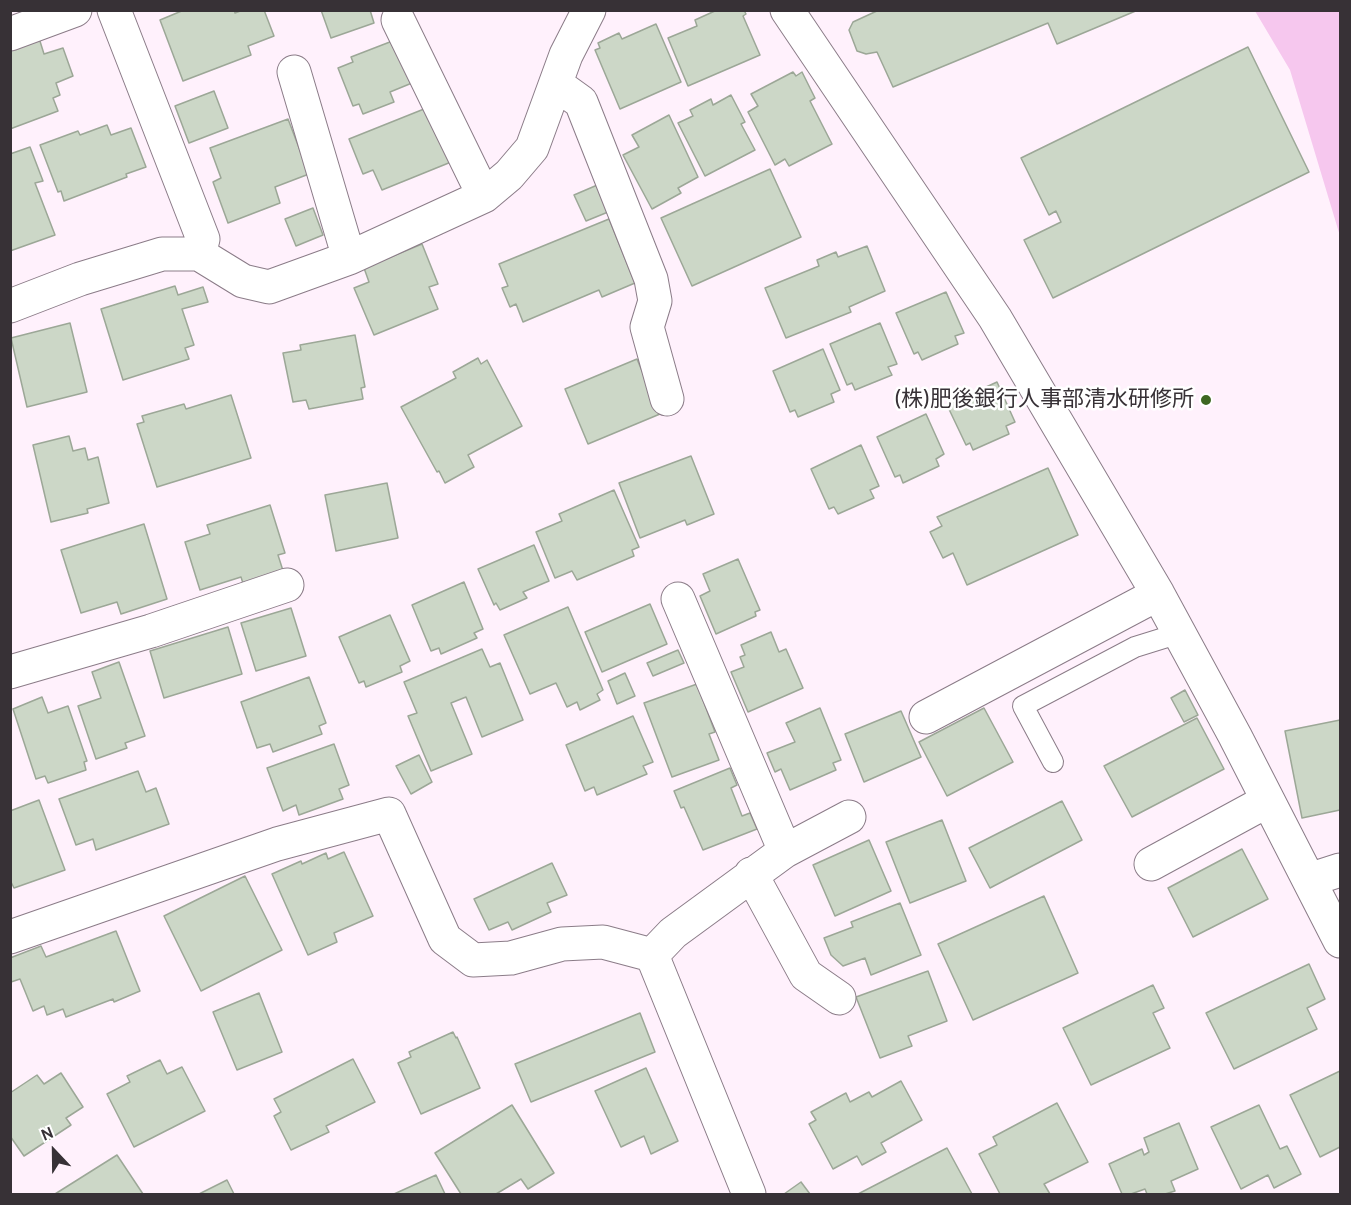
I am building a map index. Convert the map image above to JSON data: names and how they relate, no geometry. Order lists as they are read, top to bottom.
{
  "places": ["(株)肥後銀行人事部清水研修所"],
  "north": "top"
}
